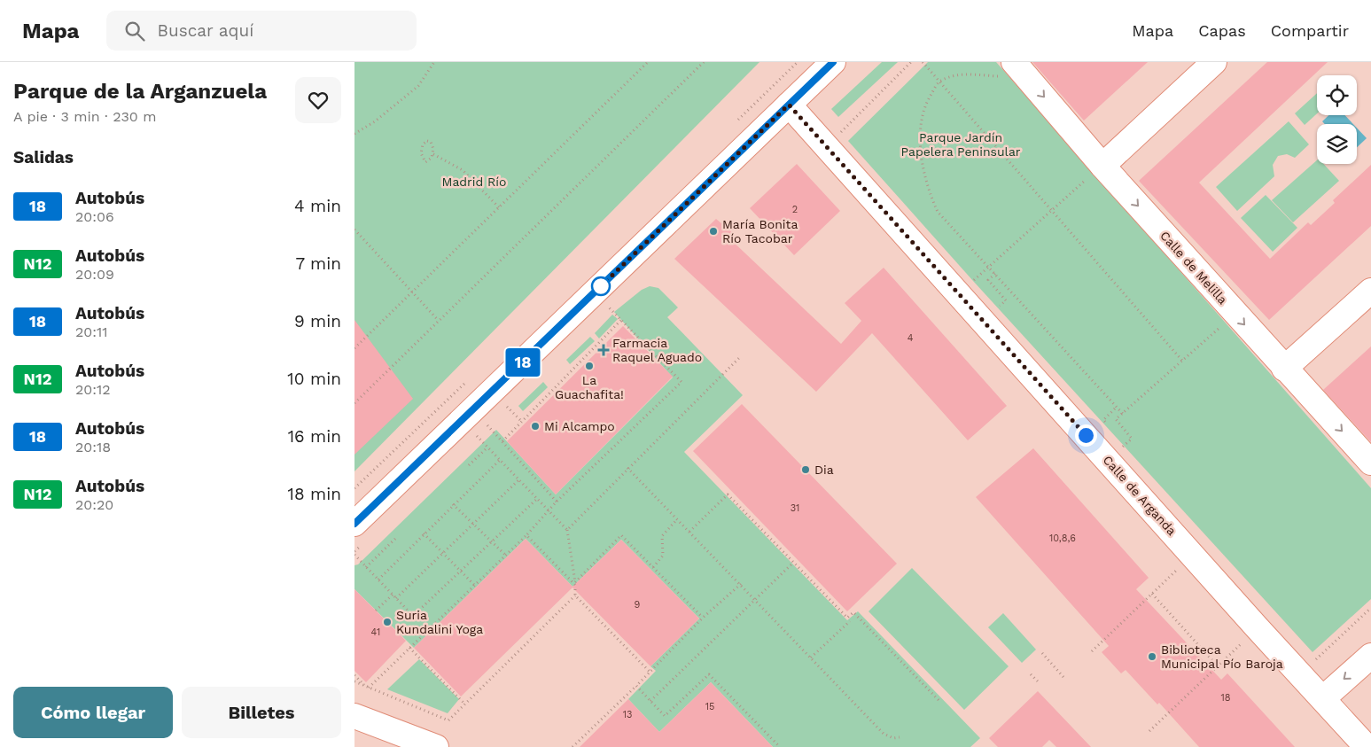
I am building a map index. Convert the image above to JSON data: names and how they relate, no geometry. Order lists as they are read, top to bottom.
{
  "streets": {
    "street": ["Calle de Melilla", "Calle de Arganda"]
  },
  "one_way": ["Calle de Melilla"],
  "parks": ["Parque Jardín Papelera Peninsular", "Madrid Río"],
  "places": {
    "other": [
      "María Bonita Río Tacobar",
      "La Guachafita!",
      "Mi Alcampo",
      "Dia",
      "Suria Kundalini Yoga",
      "Biblioteca Municipal Pío Baroja"
    ],
    "health": ["Farmacia Raquel Aguado"]
  },
  "lines": ["bus line 18"],
  "house_numbers": [
    "2",
    "4",
    "31",
    "10,8,6",
    "9",
    "41",
    "18",
    "15",
    "13"
  ],
  "page": {
    "header": "Mapa",
    "search": "Buscar aquí",
    "nav": ["Mapa", "Capas", "Compartir"],
    "heading": [
      ["Parque de la Arganzuela", "A pie · 3 min · 230 m"],
      "Salidas"
    ],
    "on_map": "18",
    "list": [
      {
        "mark": "18",
        "name": "Autobús",
        "note": "20:06",
        "value": "4 min"
      },
      {
        "mark": "N12",
        "name": "Autobús",
        "note": "20:09",
        "value": "7 min"
      },
      {
        "mark": "18",
        "name": "Autobús",
        "note": "20:11",
        "value": "9 min"
      },
      {
        "mark": "N12",
        "name": "Autobús",
        "note": "20:12",
        "value": "10 min"
      },
      {
        "mark": "18",
        "name": "Autobús",
        "note": "20:18",
        "value": "16 min"
      },
      {
        "mark": "N12",
        "name": "Autobús",
        "note": "20:20",
        "value": "18 min"
      }
    ],
    "buttons": ["Cómo llegar", "Billetes"]
  }
}
